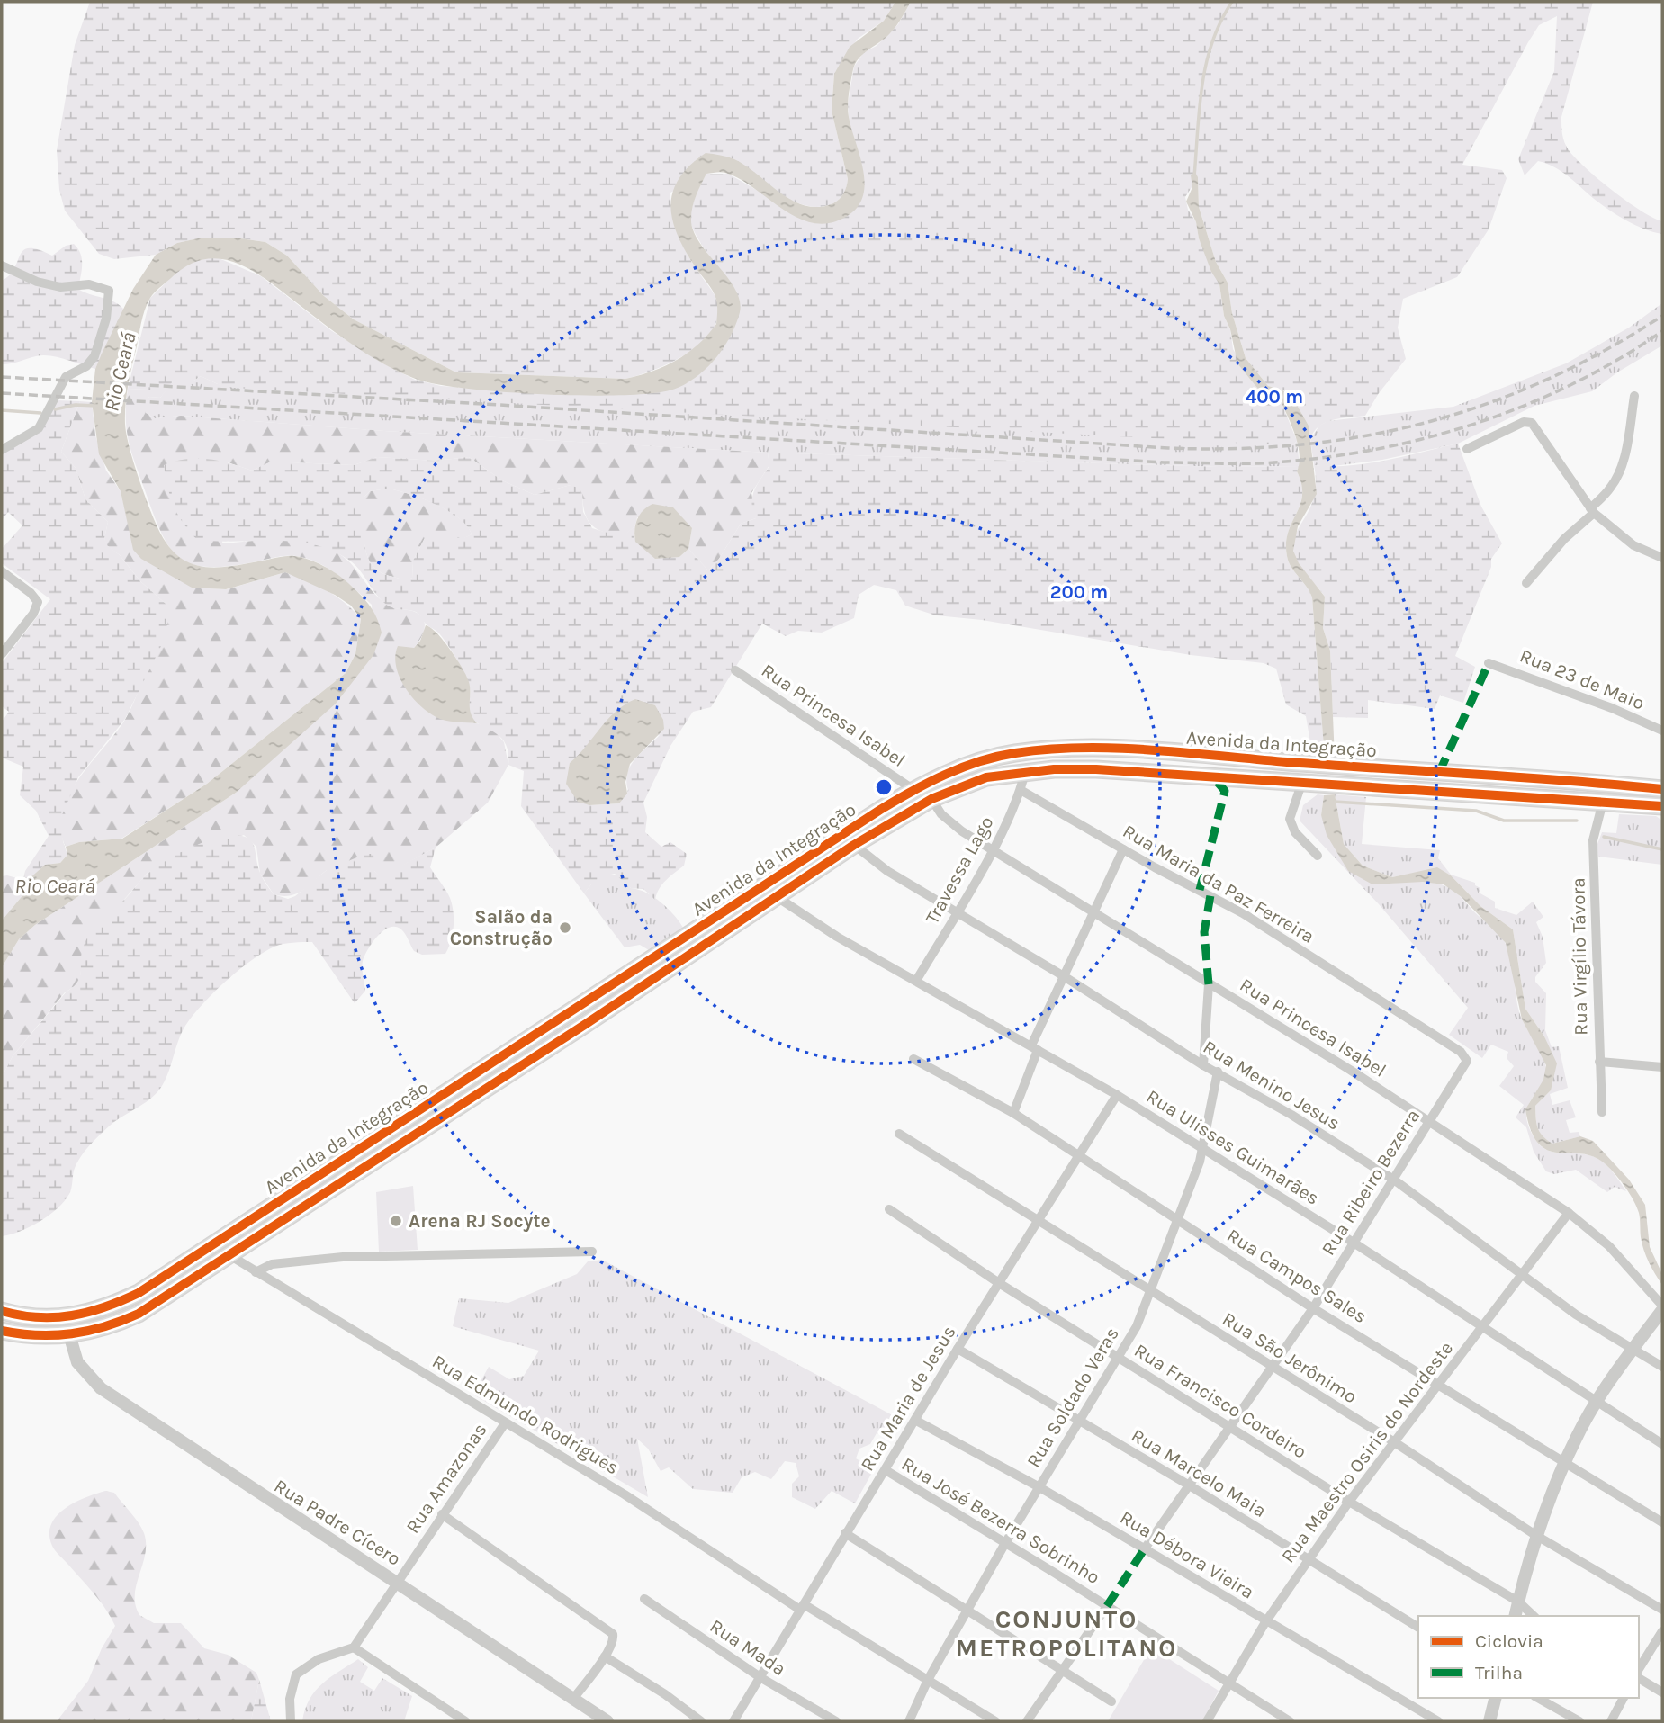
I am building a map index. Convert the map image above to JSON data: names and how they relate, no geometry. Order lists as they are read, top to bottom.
{
  "streets": {
    "main road": ["Avenida da Integração"],
    "street": [
      "Rua 23 de Maio",
      "Rua Princesa Isabel",
      "Travessa Lago",
      "Rua Maria da Paz Ferreira",
      "Rua Virgílio Távora",
      "Rua Menino Jesus",
      "Rua Ulisses Guimarães",
      "Rua Ribeiro Bezerra",
      "Rua Campos Sales",
      "Rua São Jerônimo",
      "Rua Soldado Veras",
      "Rua Maria de Jesus",
      "Rua Francisco Cordeiro",
      "Rua Edmundo Rodrigues",
      "Rua Maestro Osiris do Nordeste",
      "Rua Marcelo Maia",
      "Rua Amazonas",
      "Rua José Bezerra Sobrinho",
      "Rua Padre Cícero",
      "Rua Débora Vieira",
      "Rua Mada"
    ]
  },
  "crossings": [
    ["Rua Princesa Isabel", "Avenida da Integração"],
    ["Rua Princesa Isabel", "Travessa Lago"],
    ["Rua Princesa Isabel", "Rua Ribeiro Bezerra"],
    ["Rua Princesa Isabel", "Rua Maestro Osiris do Nordeste"],
    ["Avenida da Integração", "Travessa Lago"],
    ["Avenida da Integração", "Rua Virgílio Távora"],
    ["Avenida da Integração", "Rua Menino Jesus"],
    ["Avenida da Integração", "Rua Ulisses Guimarães"],
    ["Avenida da Integração", "Rua Edmundo Rodrigues"],
    ["Avenida da Integração", "Rua Padre Cícero"],
    ["Travessa Lago", "Rua Maria da Paz Ferreira"],
    ["Travessa Lago", "Rua Menino Jesus"],
    ["Travessa Lago", "Rua Ulisses Guimarães"],
    ["Rua Maria da Paz Ferreira", "Rua Ribeiro Bezerra"],
    ["Rua Menino Jesus", "Rua Ribeiro Bezerra"],
    ["Rua Menino Jesus", "Rua Soldado Veras"],
    ["Rua Menino Jesus", "Rua Maestro Osiris do Nordeste"],
    ["Rua Ulisses Guimarães", "Rua Ribeiro Bezerra"],
    ["Rua Ulisses Guimarães", "Rua Soldado Veras"],
    ["Rua Ulisses Guimarães", "Rua Maria de Jesus"],
    ["Rua Ulisses Guimarães", "Rua Maestro Osiris do Nordeste"],
    ["Rua Ribeiro Bezerra", "Rua Campos Sales"],
    ["Rua Ribeiro Bezerra", "Rua São Jerônimo"],
    ["Rua Ribeiro Bezerra", "Rua Francisco Cordeiro"],
    ["Rua Ribeiro Bezerra", "Rua Marcelo Maia"],
    ["Rua Ribeiro Bezerra", "Rua Débora Vieira"],
    ["Rua Campos Sales", "Rua Soldado Veras"],
    ["Rua Campos Sales", "Rua Maria de Jesus"],
    ["Rua Campos Sales", "Rua Maestro Osiris do Nordeste"],
    ["Rua São Jerônimo", "Rua Soldado Veras"],
    ["Rua São Jerônimo", "Rua Maria de Jesus"],
    ["Rua São Jerônimo", "Rua Maestro Osiris do Nordeste"],
    ["Rua Soldado Veras", "Rua Francisco Cordeiro"],
    ["Rua Soldado Veras", "Rua Edmundo Rodrigues"],
    ["Rua Soldado Veras", "Rua Marcelo Maia"],
    ["Rua Soldado Veras", "Rua José Bezerra Sobrinho"],
    ["Rua Soldado Veras", "Rua Débora Vieira"],
    ["Rua Maria de Jesus", "Rua Francisco Cordeiro"],
    ["Rua Maria de Jesus", "Rua Edmundo Rodrigues"],
    ["Rua Maria de Jesus", "Rua Marcelo Maia"],
    ["Rua Maria de Jesus", "Rua José Bezerra Sobrinho"],
    ["Rua Maria de Jesus", "Rua Débora Vieira"],
    ["Rua Maria de Jesus", "Rua Mada"],
    ["Rua Francisco Cordeiro", "Rua Maestro Osiris do Nordeste"],
    ["Rua Edmundo Rodrigues", "Rua Amazonas"],
    ["Rua Maestro Osiris do Nordeste", "Rua Marcelo Maia"],
    ["Rua Maestro Osiris do Nordeste", "Rua José Bezerra Sobrinho"],
    ["Rua Maestro Osiris do Nordeste", "Rua Débora Vieira"],
    ["Rua Amazonas", "Rua Padre Cícero"]
  ],
  "districts": ["CONJUNTO METROPOLITANO"],
  "water": ["Rio Ceará"],
  "places": ["Salão da Construção", "Arena RJ Socyte"],
  "legend": ["Ciclovia", "Trilha"],
  "rings": ["400 m", "200 m"]
}
